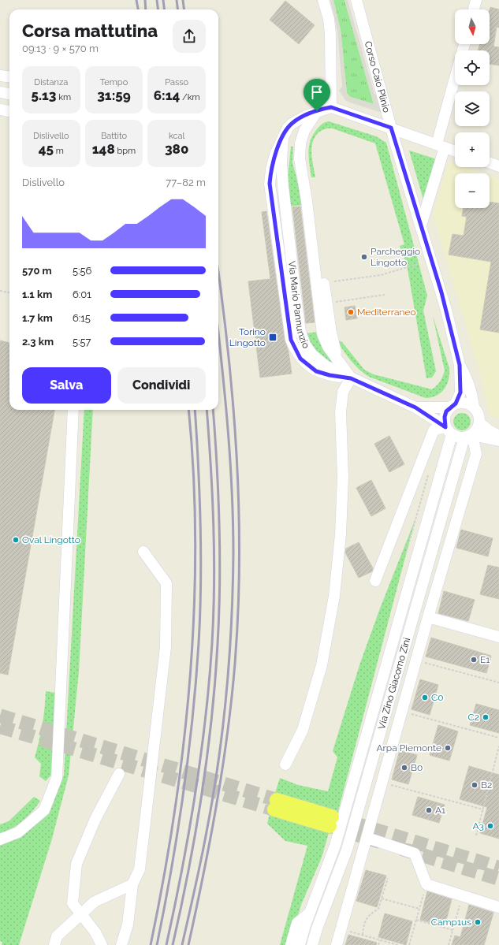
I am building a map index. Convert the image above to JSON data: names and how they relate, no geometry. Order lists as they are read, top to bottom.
{
  "streets": {
    "street": ["Corso Caio Plinio", "Via Mario Pannunzio", "Via Zino Giacomo Zini"]
  },
  "crossings": [
    ["Corso Caio Plinio", "Via Zino Giacomo Zini"]
  ],
  "places": {
    "other": [
      "Parcheggio Lingotto",
      "Mediterraneo",
      "Oval Lingotto",
      "E1",
      "C0",
      "C2",
      "Arpa Piemonte",
      "B0",
      "B2",
      "A1",
      "A3",
      "Camp1us"
    ],
    "transit": ["Torino Lingotto"]
  },
  "north": "bottom",
  "page": {
    "map_buttons": ["+", "−"],
    "heading": ["Corsa mattutina", "09:13 · 9 × 570 m"],
    "stats": [
      ["Distanza", "5.13 km"],
      ["Tempo", "31:59"],
      ["Passo", "6:14 /km"],
      ["Dislivello", "45 m"],
      ["Battito", "148 bpm"],
      ["kcal", "380"]
    ],
    "chart": ["Dislivello", "77–82 m"],
    "list": [
      {
        "name": "570 m",
        "note": "5:56"
      },
      {
        "name": "1.1 km",
        "note": "6:01"
      },
      {
        "name": "1.7 km",
        "note": "6:15"
      },
      {
        "name": "2.3 km",
        "note": "5:57"
      }
    ],
    "buttons": ["Salva", "Condividi"]
  }
}
